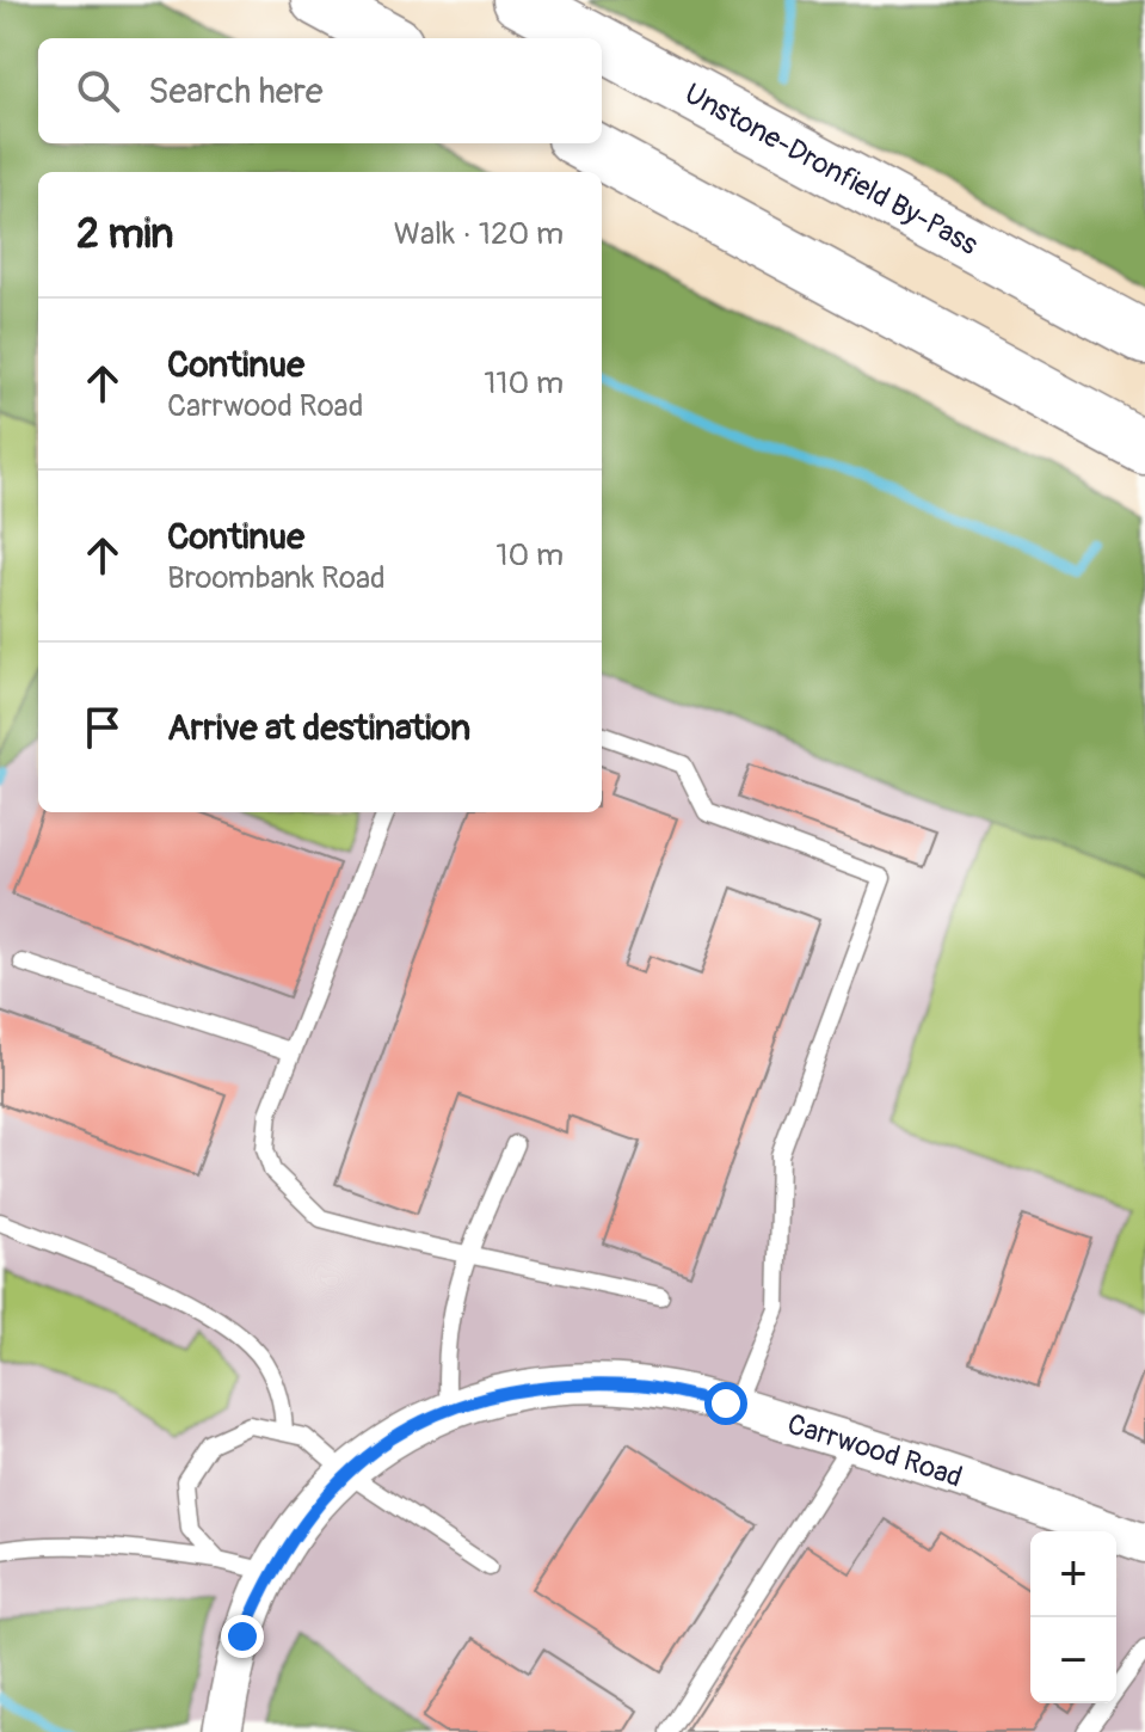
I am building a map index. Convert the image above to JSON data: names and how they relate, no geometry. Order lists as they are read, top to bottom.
{
  "streets": {
    "highway": ["Unstone-Dronfield By-Pass"],
    "street": ["Carrwood Road"]
  },
  "page": {
    "search": "Search here",
    "heading": ["2 min", "Walk · 120 m"],
    "list": [
      ["Continue", "Carrwood Road", "110 m"],
      ["Continue", "Broombank Road", "10 m"],
      "Arrive at destination"
    ],
    "map_buttons": ["+", "−"]
  }
}
